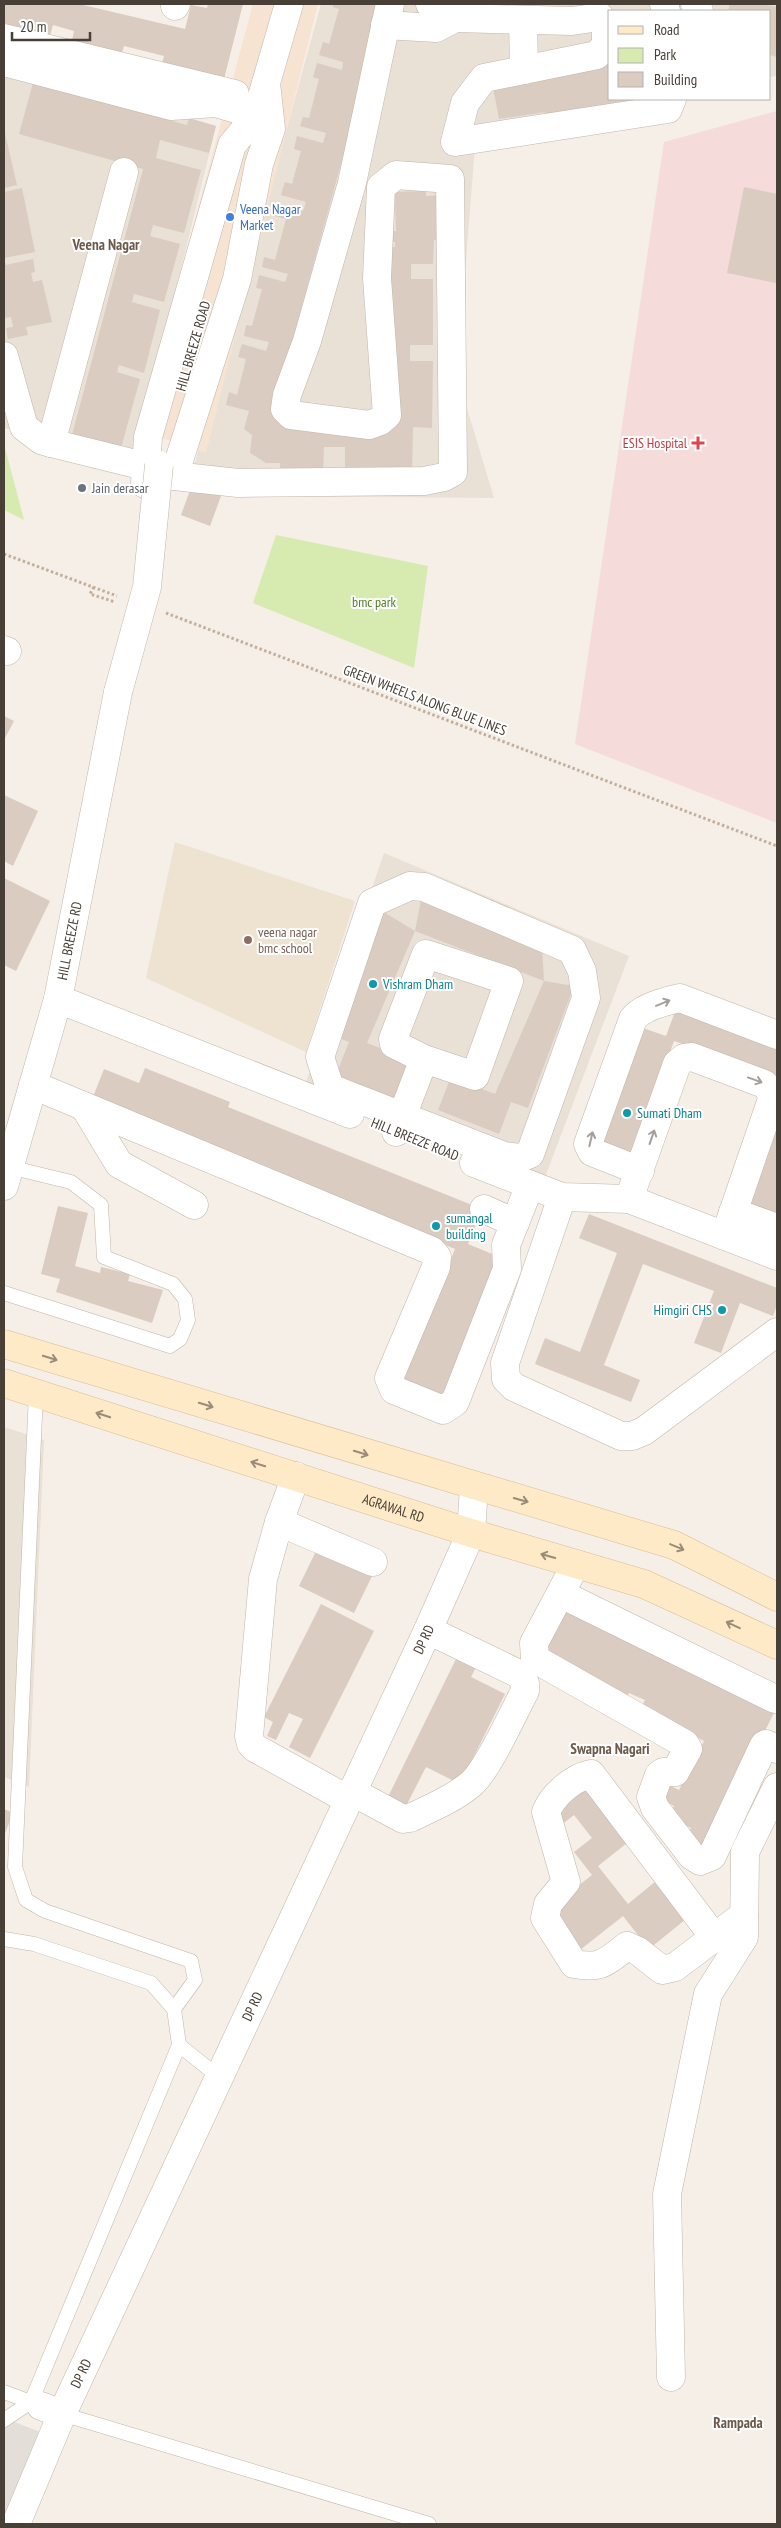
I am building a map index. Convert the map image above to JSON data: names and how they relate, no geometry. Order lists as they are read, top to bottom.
{
  "streets": {
    "street": [
      "HILL BREEZE ROAD",
      "HILL BREEZE RD",
      "AGRAWAL RD",
      "DP RD"
    ],
    "path": ["GREEN WHEELS ALONG BLUE LINES"]
  },
  "crossings": [
    ["HILL BREEZE ROAD", "HILL BREEZE RD"],
    ["AGRAWAL RD", "DP RD"]
  ],
  "districts": ["Veena Nagar", "Swapna Nagari", "Rampada"],
  "parks": ["bmc park"],
  "places": {
    "other": [
      "Veena Nagar Market",
      "Jain derasar",
      "veena nagar bmc school",
      "Vishram Dham",
      "Sumati Dham",
      "sumangal building",
      "Himgiri CHS"
    ],
    "health": ["ESIS Hospital"]
  },
  "legend": ["Road", "Park", "Building"],
  "scale_bar": "20 m"
}
